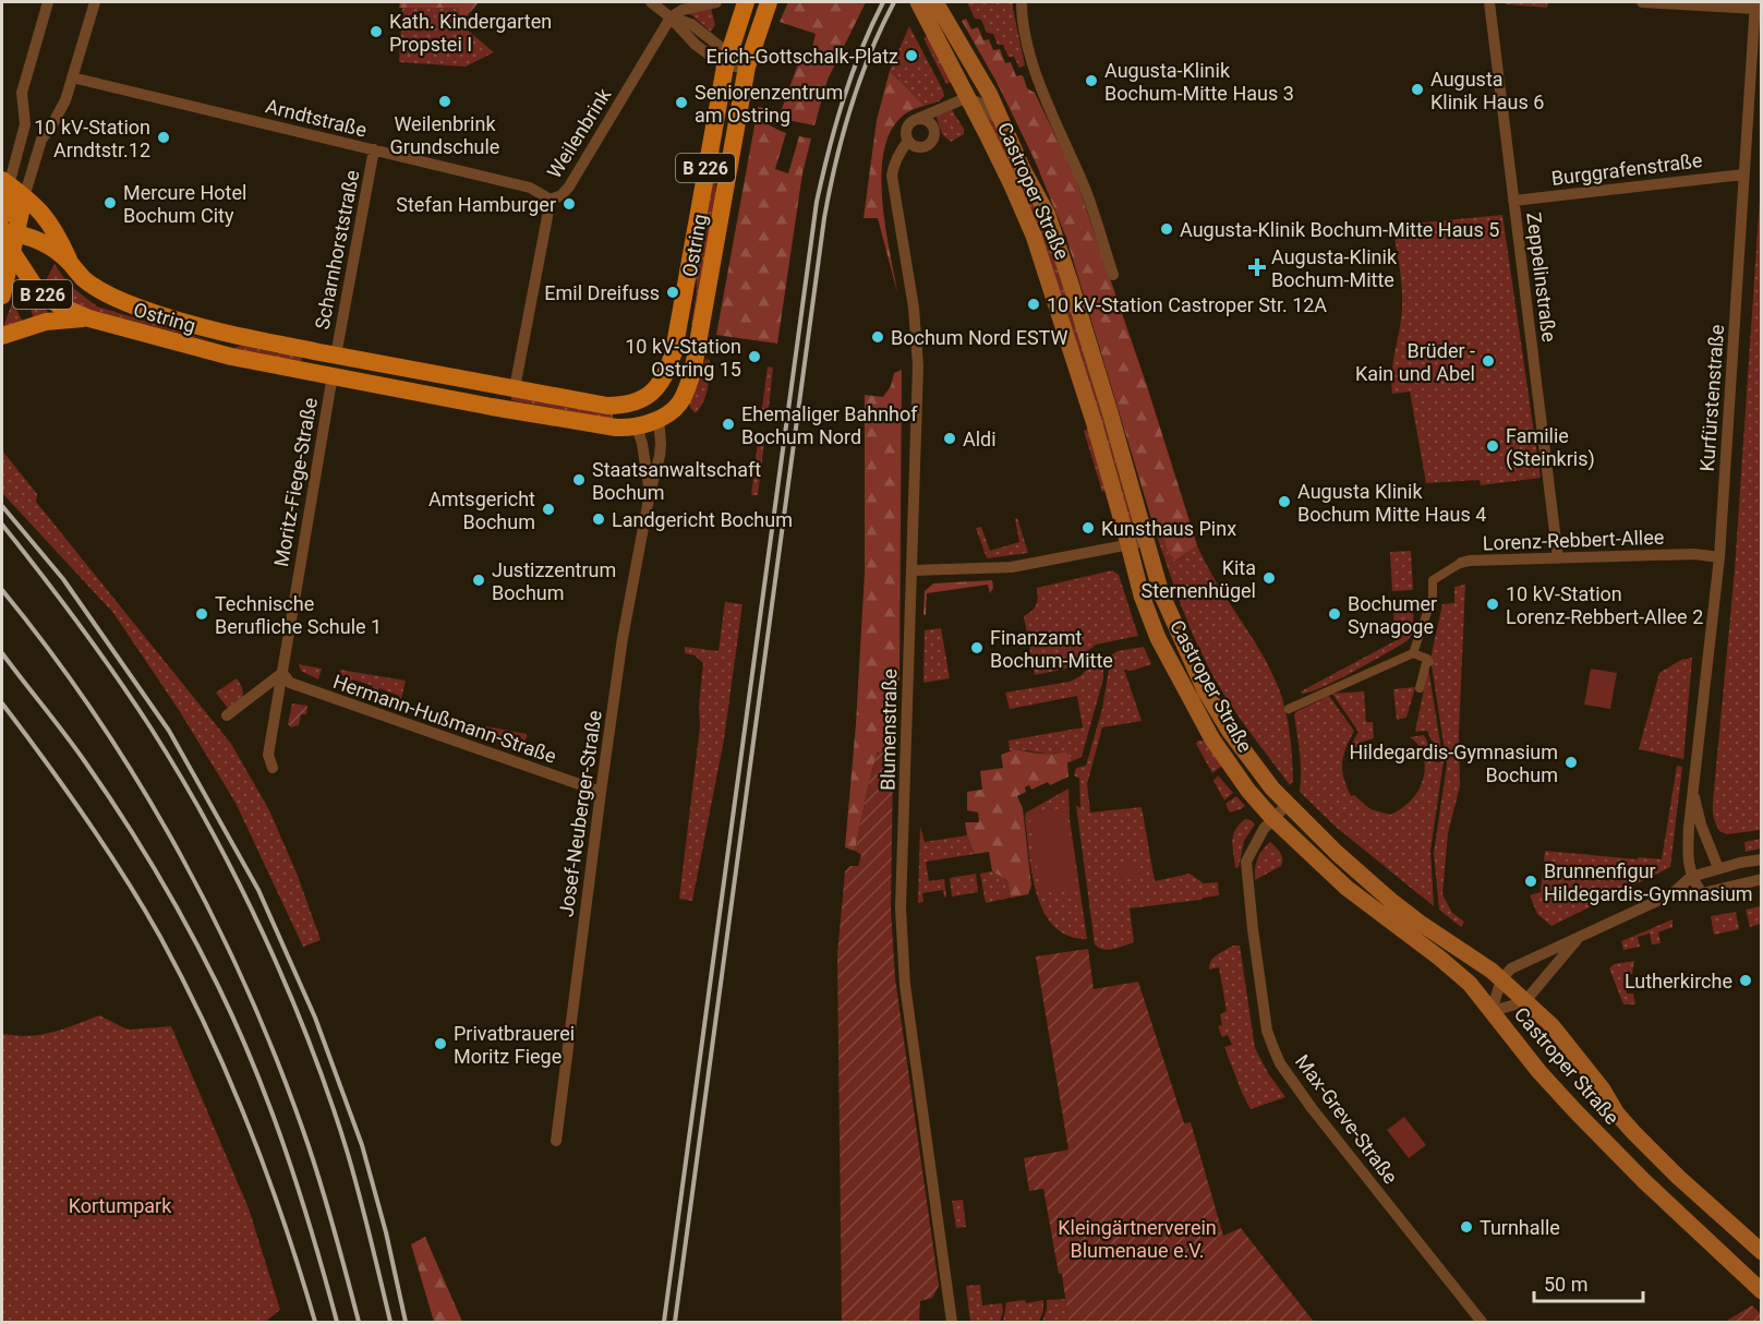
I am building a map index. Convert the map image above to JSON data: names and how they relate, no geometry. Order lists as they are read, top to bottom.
{
  "streets": {
    "main road": ["B 226", "Castroper Straße", "Ostring"],
    "street": [
      "Arndtstraße",
      "Weilenbrink",
      "Burggrafenstraße",
      "Scharnhorststraße",
      "Zeppelinstraße",
      "Kurfürstenstraße",
      "Moritz-Fiege-Straße",
      "Lorenz-Rebbert-Allee",
      "Hermann-Hußmann-Straße",
      "Blumenstraße",
      "Josef-Neuberger-Straße",
      "Max-Greve-Straße"
    ]
  },
  "crossings": [
    ["Arndtstraße", "Weilenbrink"],
    ["Arndtstraße", "Scharnhorststraße"],
    ["Weilenbrink", "Ostring"],
    ["B 226", "Ostring"],
    ["Burggrafenstraße", "Zeppelinstraße"],
    ["Burggrafenstraße", "Kurfürstenstraße"],
    ["Castroper Straße", "Max-Greve-Straße"],
    ["Ostring", "Scharnhorststraße"],
    ["Ostring", "Moritz-Fiege-Straße"],
    ["Ostring", "Josef-Neuberger-Straße"],
    ["Zeppelinstraße", "Lorenz-Rebbert-Allee"],
    ["Kurfürstenstraße", "Lorenz-Rebbert-Allee"],
    ["Moritz-Fiege-Straße", "Hermann-Hußmann-Straße"],
    ["Hermann-Hußmann-Straße", "Josef-Neuberger-Straße"]
  ],
  "parks": ["Kortumpark", "Kleingärtnerverein Blumenaue e.V."],
  "places": {
    "other": [
      "Kath. Kindergarten Propstei I",
      "Erich-Gottschalk-Platz",
      "Augusta-Klinik Bochum-Mitte Haus 3",
      "Augusta Klinik Haus 6",
      "Weilenbrink Grundschule",
      "Seniorenzentrum am Ostring",
      "10 kV-Station Arndtstr.12",
      "Mercure Hotel Bochum City",
      "Stefan Hamburger",
      "Augusta-Klinik Bochum-Mitte Haus 5",
      "Emil Dreifuss",
      "10 kV-Station Castroper Str. 12A",
      "Bochum Nord ESTW",
      "10 kV-Station Ostring 15",
      "Brüder - Kain und Abel",
      "Ehemaliger Bahnhof Bochum Nord",
      "Aldi",
      "Familie (Steinkris)",
      "Staatsanwaltschaft Bochum",
      "Augusta Klinik Bochum Mitte Haus 4",
      "Amtsgericht Bochum",
      "Landgericht Bochum",
      "Kunsthaus Pinx",
      "Kita Sternenhügel",
      "Justizzentrum Bochum",
      "10 kV-Station Lorenz-Rebbert-Allee 2",
      "Technische Berufliche Schule 1",
      "Bochumer Synagoge",
      "Finanzamt Bochum-Mitte",
      "Hildegardis-Gymnasium Bochum",
      "Brunnenfigur Hildegardis-Gymnasium",
      "Lutherkirche",
      "Privatbrauerei Moritz Fiege",
      "Turnhalle"
    ],
    "health": ["Augusta-Klinik Bochum-Mitte"]
  },
  "scale_bar": "50 m"
}
